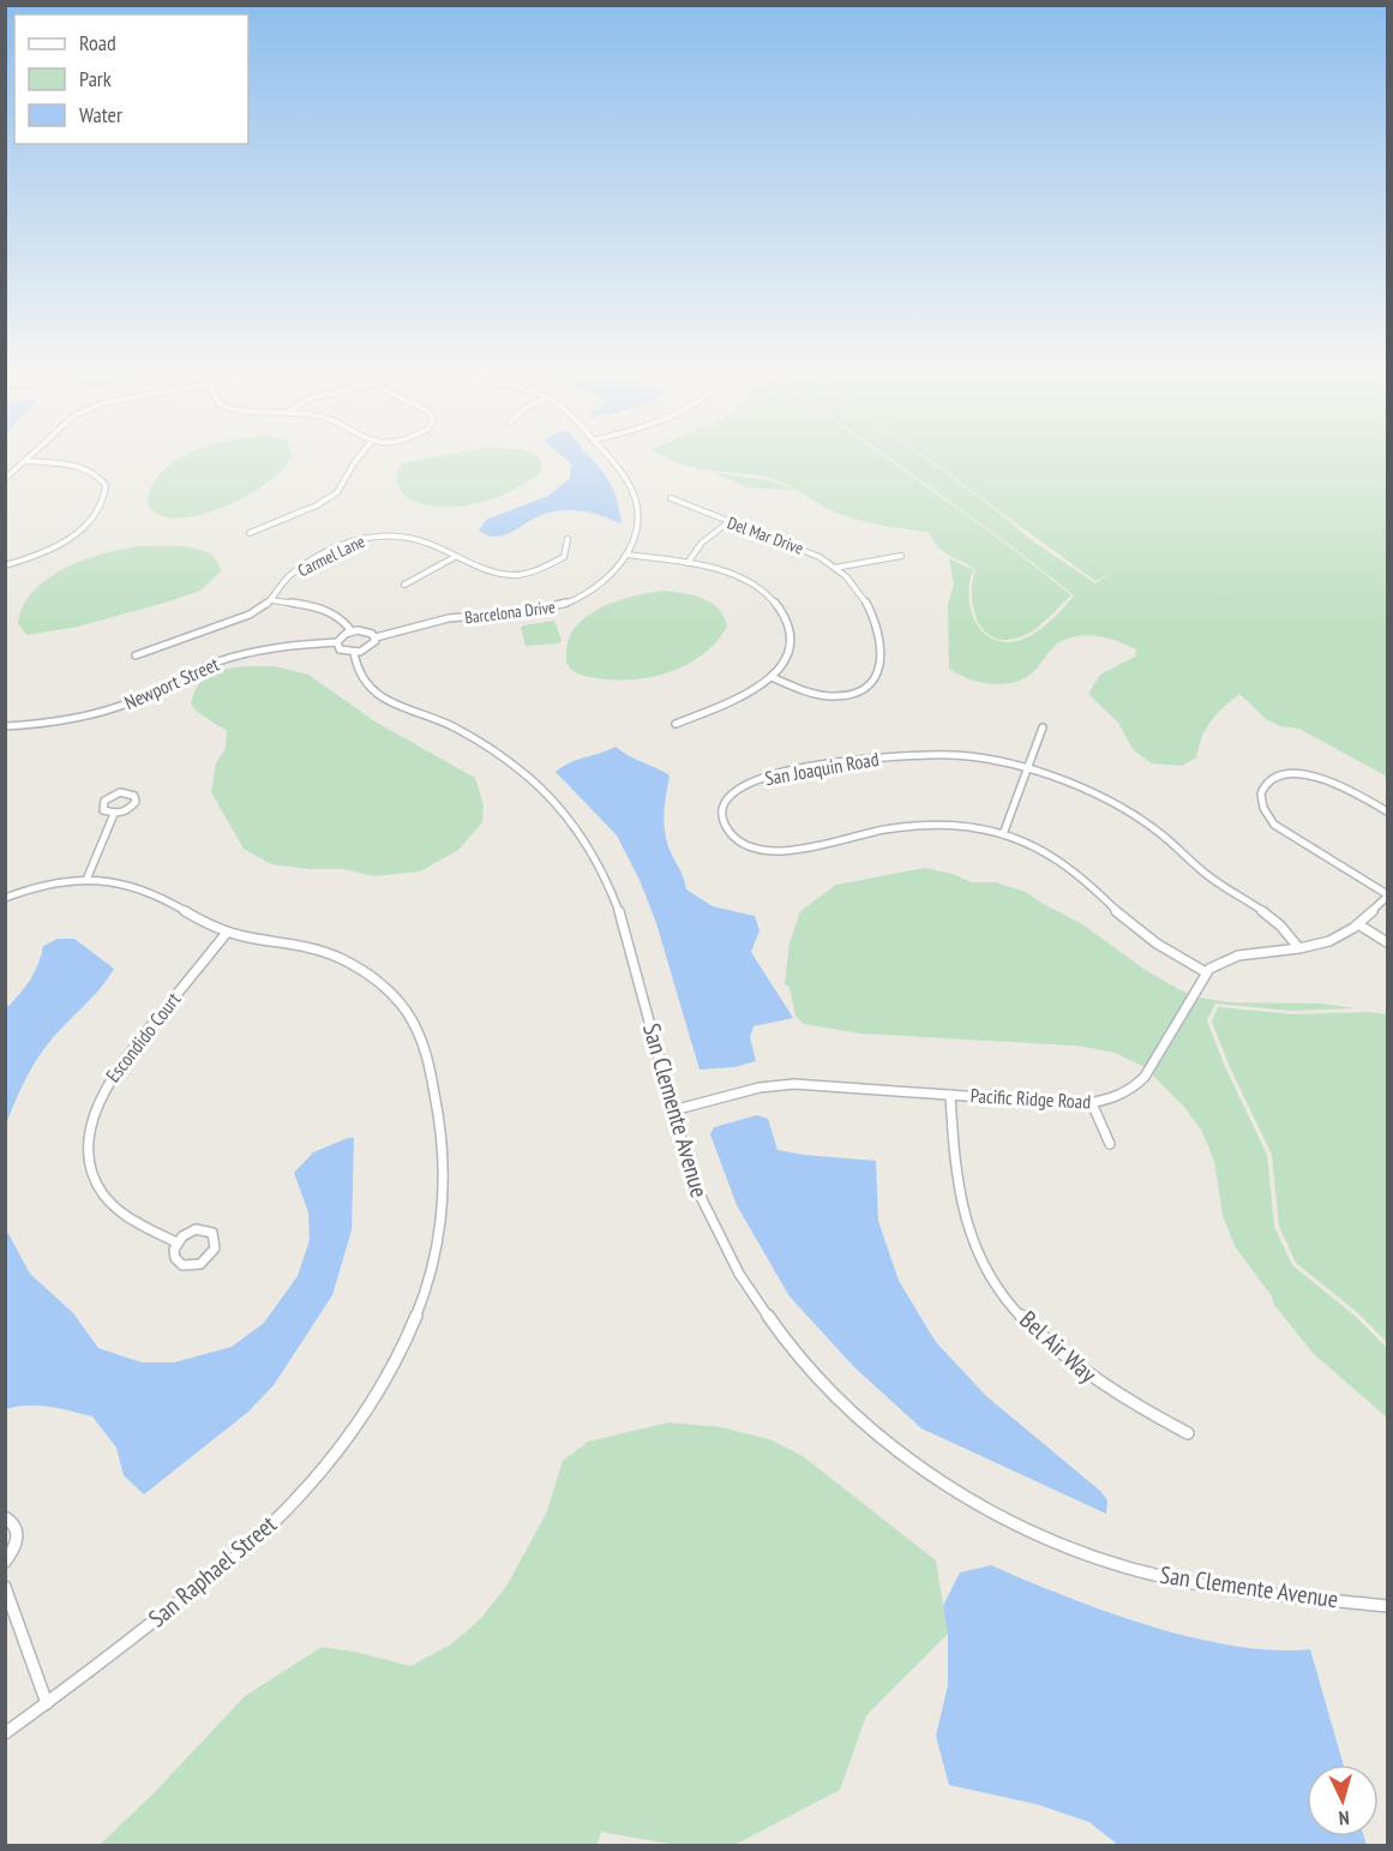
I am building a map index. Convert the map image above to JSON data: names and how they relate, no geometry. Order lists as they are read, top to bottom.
{
  "streets": {
    "street": [
      "Del Mar Drive",
      "Carmel Lane",
      "Barcelona Drive",
      "Newport Street",
      "San Joaquin Road",
      "Escondido Court",
      "Pacific Ridge Road",
      "San Clemente Avenue",
      "Bel Air Way",
      "San Raphael Street"
    ]
  },
  "crossings": [
    ["San Joaquin Road", "Pacific Ridge Road"],
    ["Escondido Court", "San Raphael Street"],
    ["Pacific Ridge Road", "San Clemente Avenue"],
    ["Pacific Ridge Road", "Bel Air Way"]
  ],
  "legend": ["Road", "Park", "Water"],
  "north": "bottom"
}
